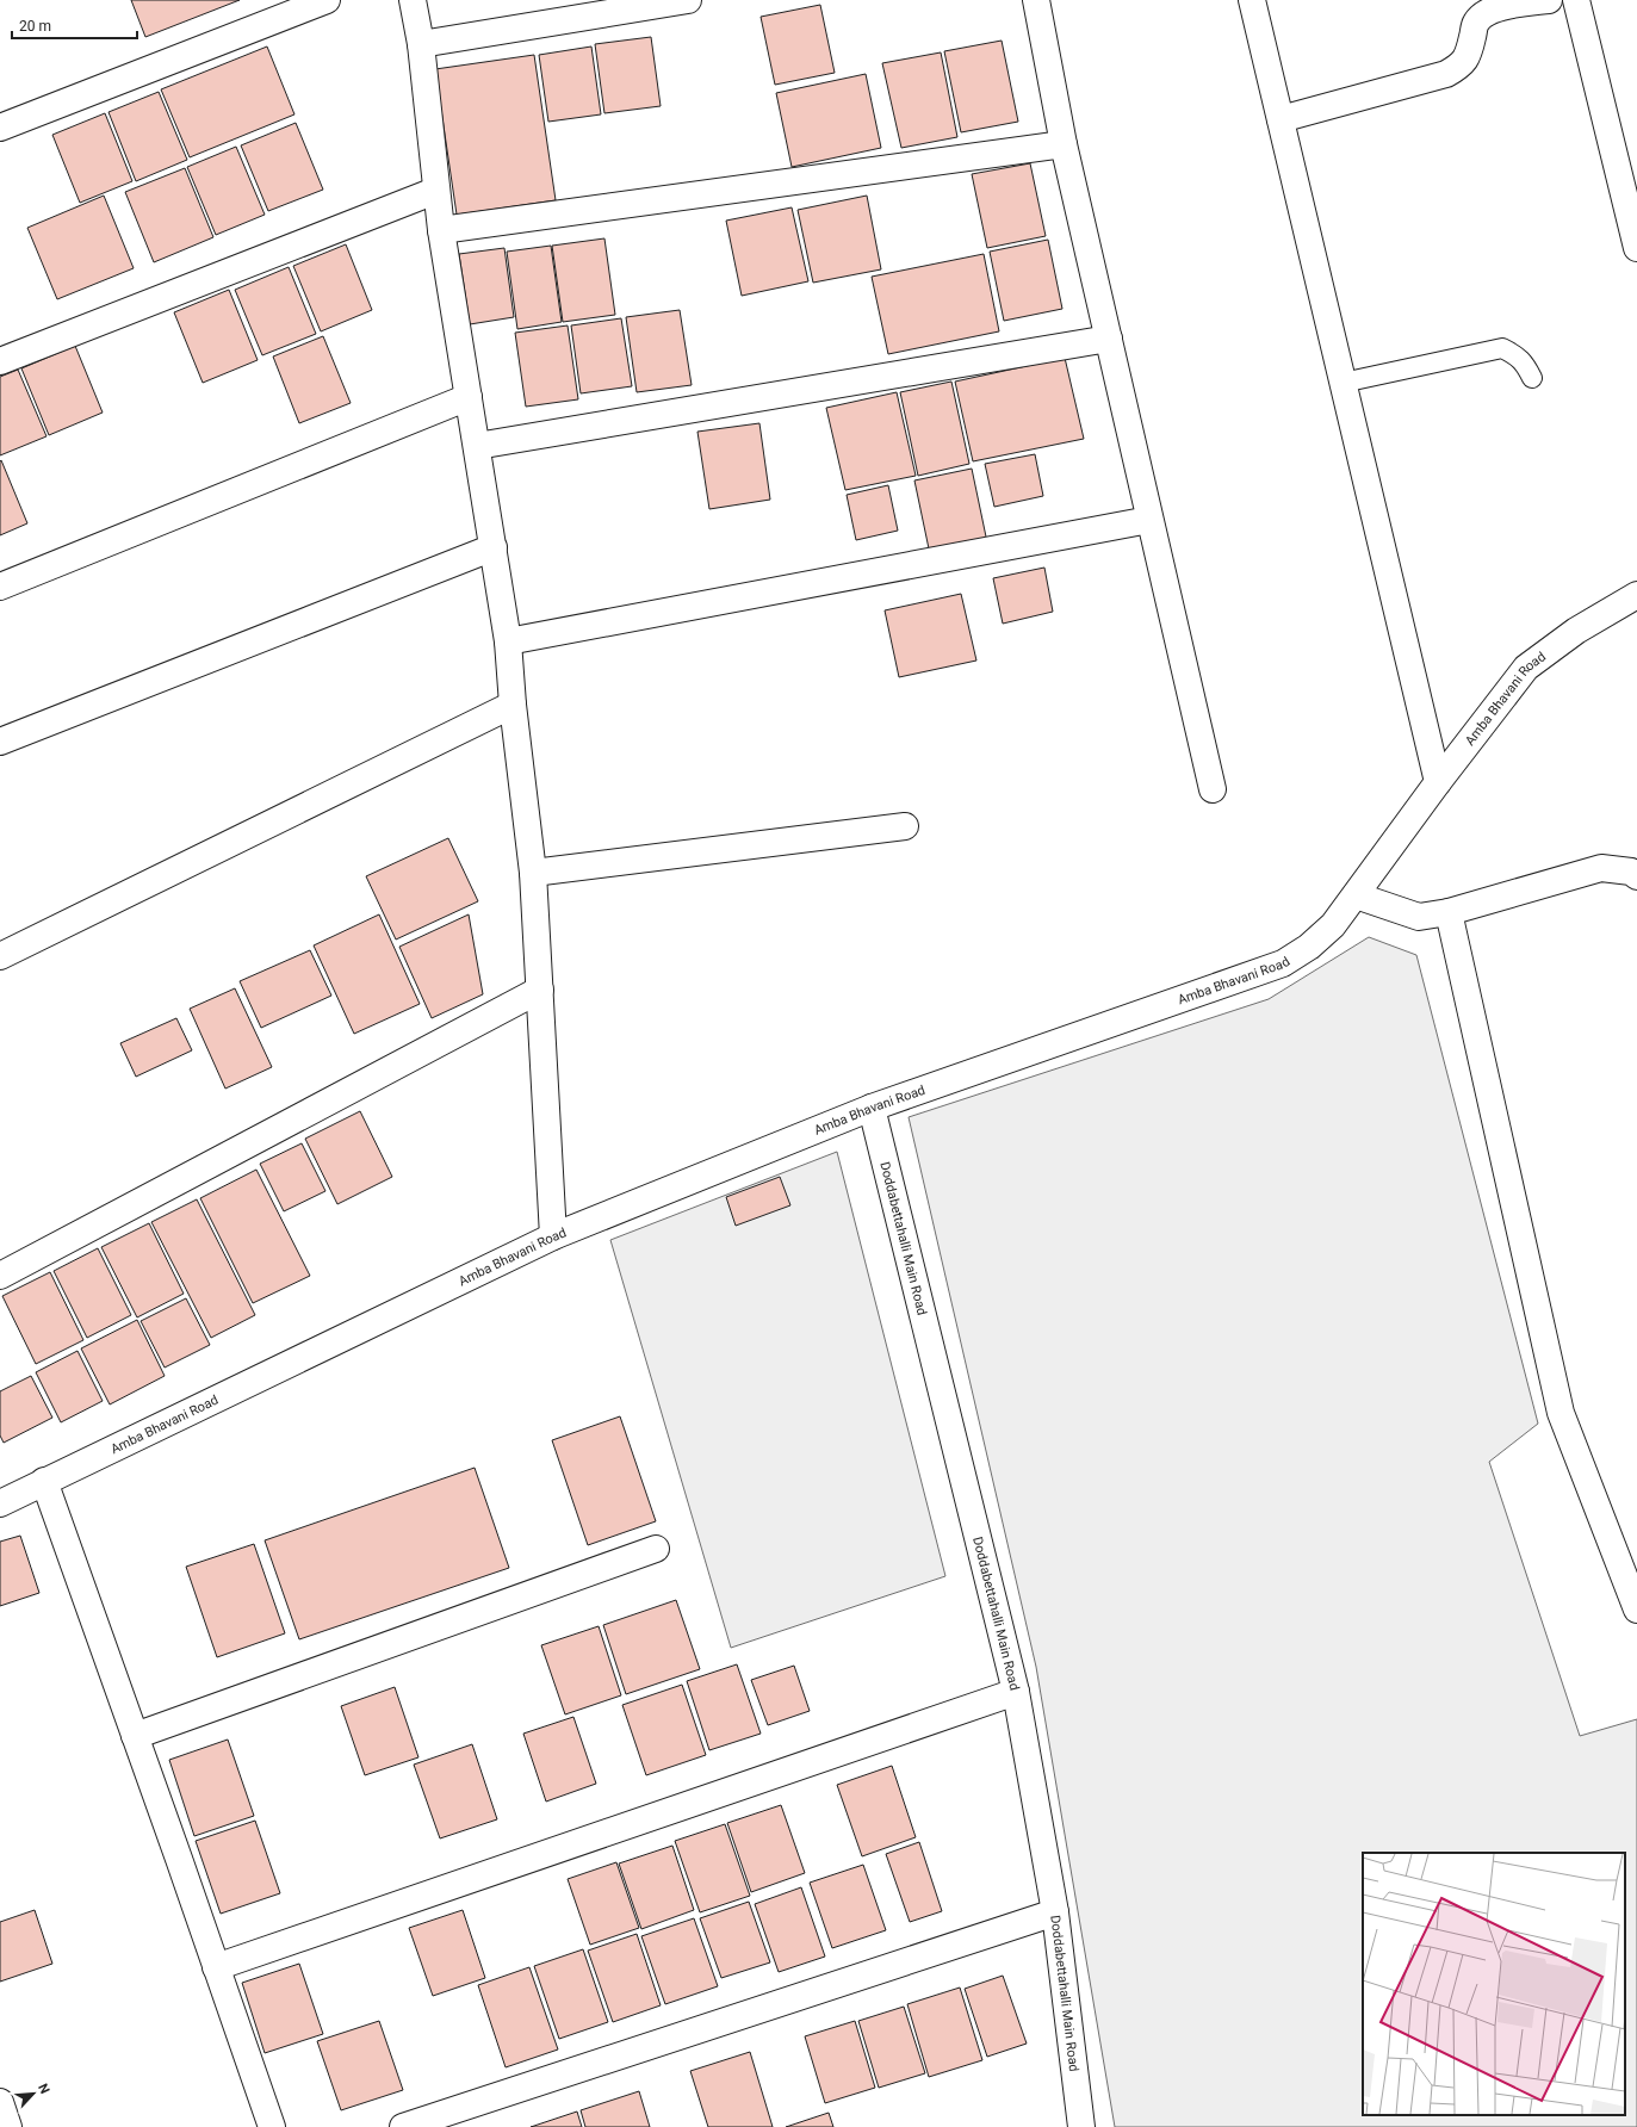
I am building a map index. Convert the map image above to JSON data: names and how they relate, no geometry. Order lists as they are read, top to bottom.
{
  "streets": {
    "street": ["Amba Bhavani Road", "Doddabettahalli Main Road"]
  },
  "crossings": [
    ["Amba Bhavani Road", "Doddabettahalli Main Road"]
  ],
  "scale_bar": "20 m",
  "north": "top right"
}
